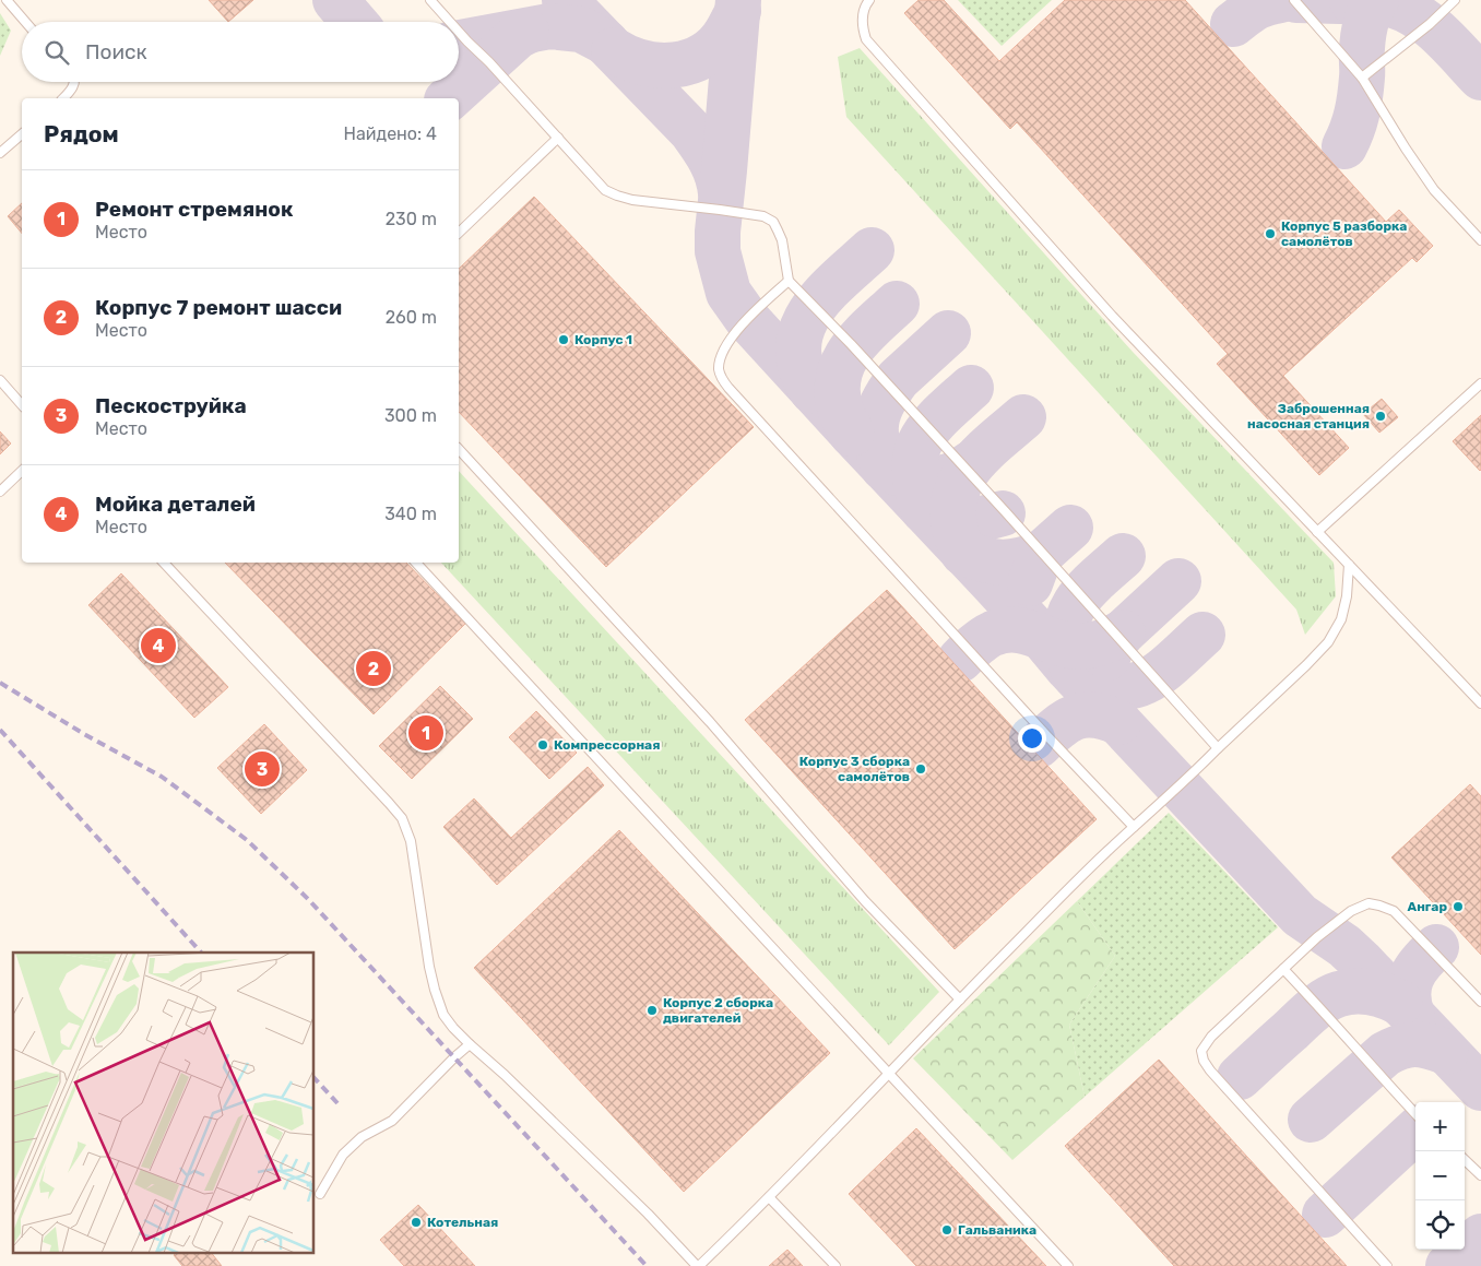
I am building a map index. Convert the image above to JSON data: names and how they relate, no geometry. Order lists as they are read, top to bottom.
{
  "places": [
    "Корпус 5 разборка самолётов",
    "Корпус 1",
    "Заброшенная насосная станция",
    "Компрессорная",
    "Корпус 3 сборка самолётов",
    "Ангар",
    "Корпус 2 сборка двигателей",
    "Котельная",
    "Гальваника"
  ],
  "page": {
    "search": "Поиск",
    "heading": ["Рядом", "Найдено: 4"],
    "list": [
      {
        "mark": "1",
        "name": "Ремонт стремянок",
        "note": "Место",
        "value": "230 m"
      },
      {
        "mark": "2",
        "name": "Корпус 7 ремонт шасси",
        "note": "Место",
        "value": "260 m"
      },
      {
        "mark": "3",
        "name": "Пескоструйка",
        "note": "Место",
        "value": "300 m"
      },
      {
        "mark": "4",
        "name": "Мойка деталей",
        "note": "Место",
        "value": "340 m"
      }
    ],
    "pins": [
      "4",
      "2",
      "1",
      "3"
    ],
    "map_buttons": ["+", "−"]
  }
}
